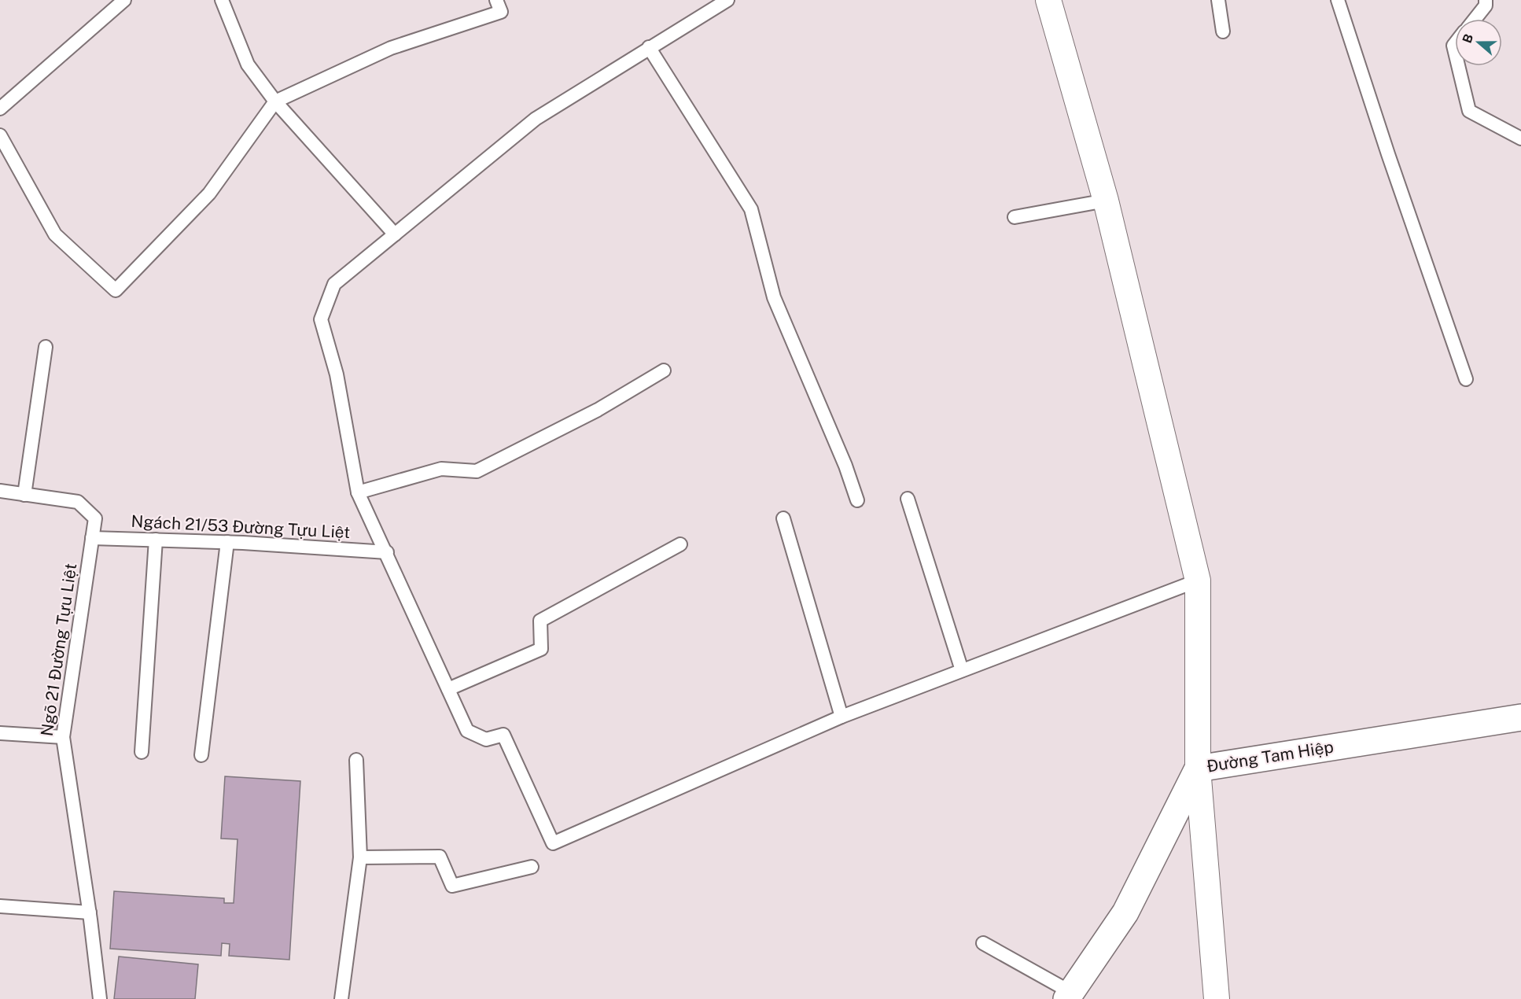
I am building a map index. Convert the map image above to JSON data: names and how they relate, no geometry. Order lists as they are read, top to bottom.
{
  "streets": {
    "street": ["Đường Tam Hiệp"],
    "lane": ["Ngách 21/53 Đường Tựu Liệt", "Ngõ 21 Đường Tựu Liệt"]
  },
  "crossings": [
    ["Ngách 21/53 Đường Tựu Liệt", "Ngõ 21 Đường Tựu Liệt"]
  ],
  "north": "left"
}
